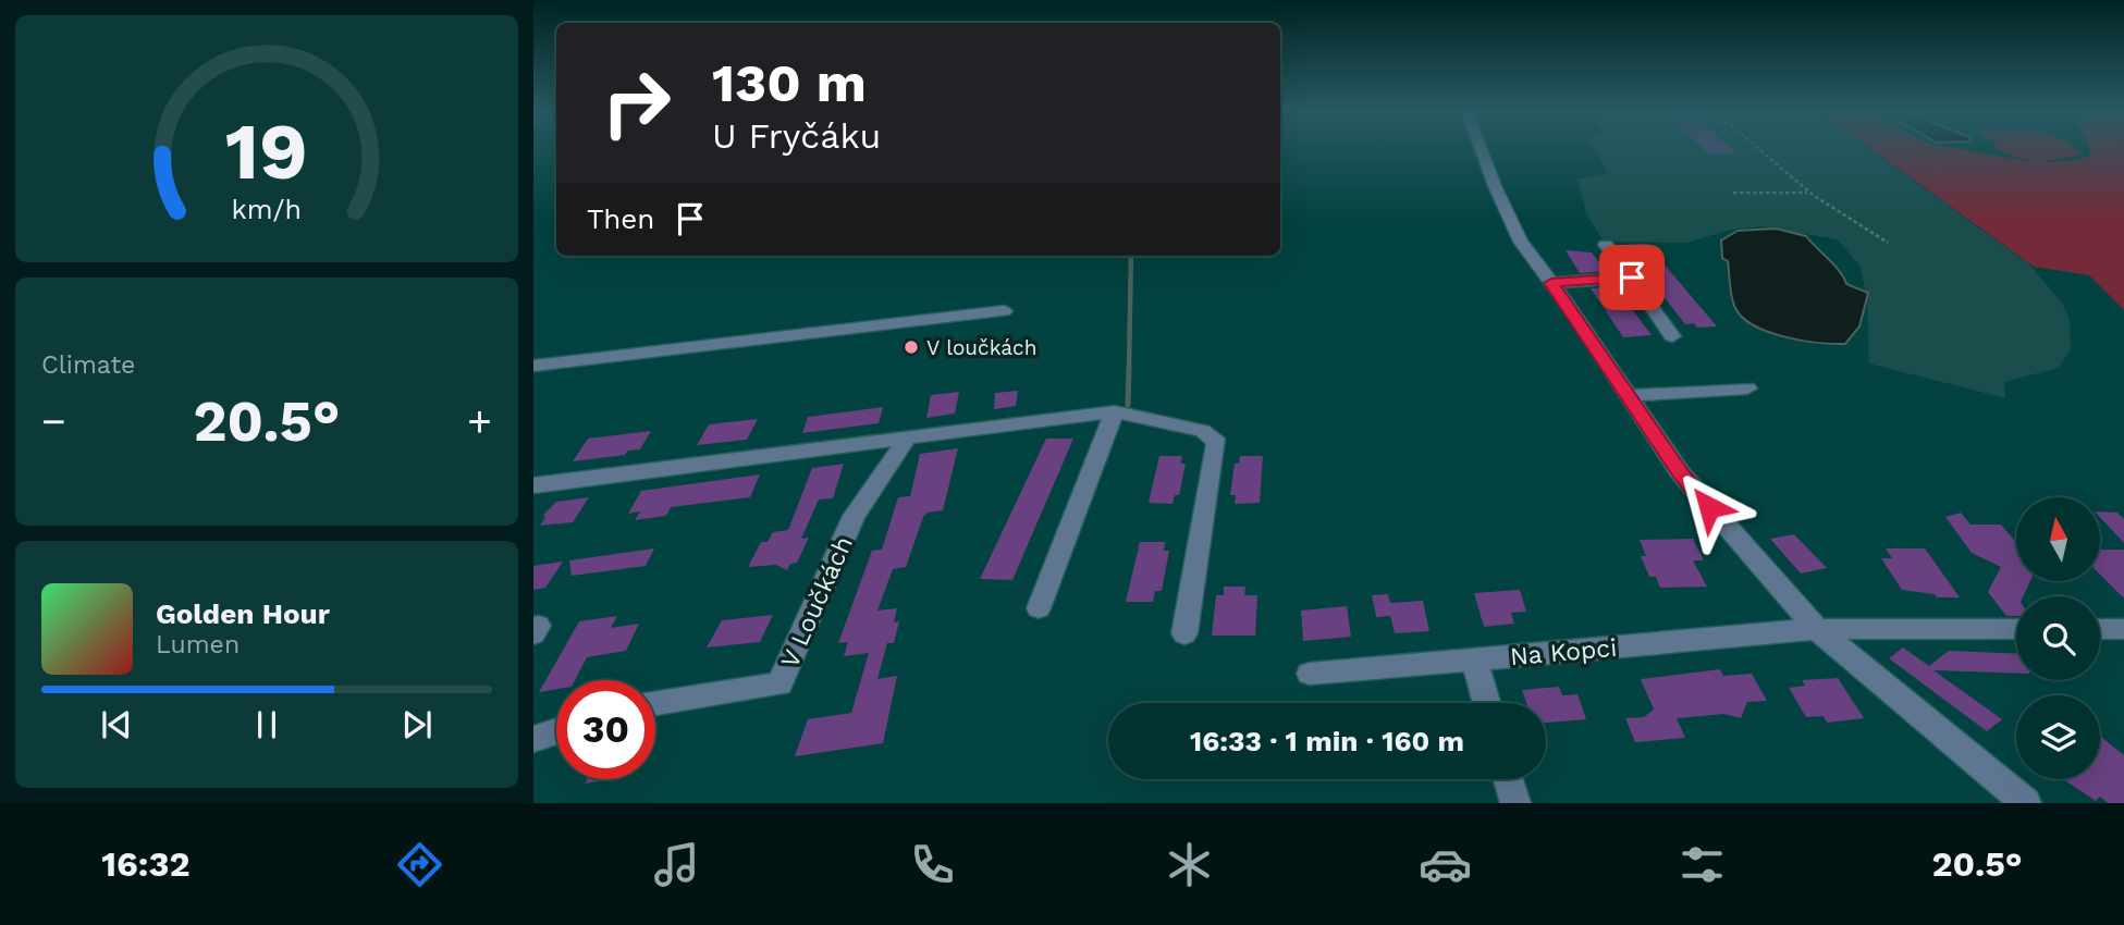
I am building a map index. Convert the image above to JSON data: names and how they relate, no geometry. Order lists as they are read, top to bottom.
{
  "streets": {
    "street": ["V Loučkách", "Na Kopci"]
  },
  "places": ["V loučkách"],
  "north": "top",
  "page": {
    "turn": ["130 m", "U Fryčáku"],
    "then": "Then",
    "tile": "Climate",
    "heat": ["−", "20.5°", "+"],
    "song": ["Golden Hour", "Lumen"],
    "limit": "30",
    "trip": "16:33 · 1 min · 160 m",
    "tabs": ["16:32", "20.5°"],
    "gauge": ["19", "km/h"]
  }
}
